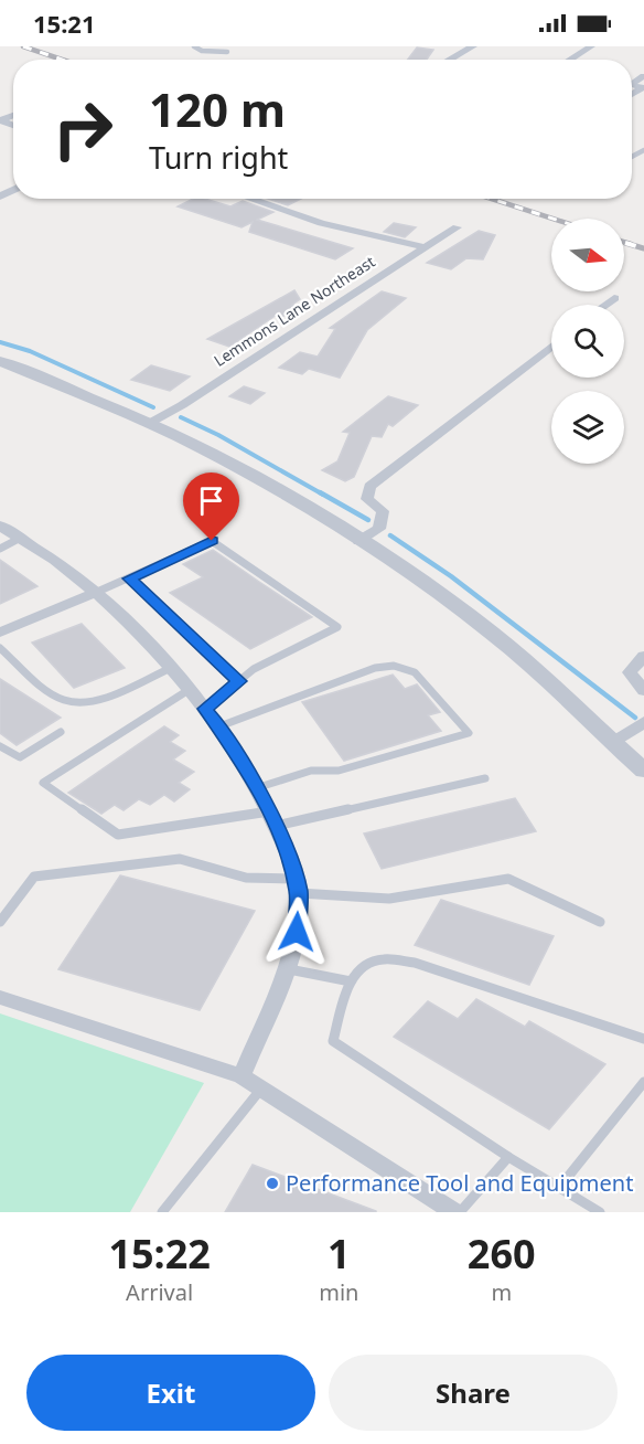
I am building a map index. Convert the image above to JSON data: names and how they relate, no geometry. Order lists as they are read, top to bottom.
{
  "streets": {
    "street": ["Lemmons Lane Northeast"]
  },
  "places": ["Performance Tool and Equipment"],
  "north": "right",
  "page": {
    "status": "15:21",
    "turn": ["120 m", "Turn right"],
    "eta": [
      "15:22",
      "Arrival",
      "1",
      "min",
      "260",
      "m"
    ],
    "buttons": ["Exit", "Share"]
  }
}
